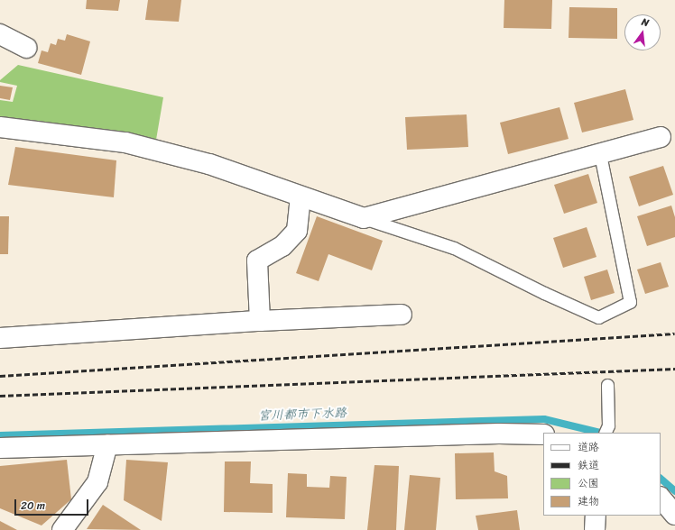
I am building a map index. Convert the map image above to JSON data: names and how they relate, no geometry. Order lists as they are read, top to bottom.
{
  "water": ["宮川都市下水路"],
  "legend": [
    "道路",
    "鉄道",
    "公園",
    "建物"
  ],
  "scale_bar": "20 m",
  "north": "top"
}
